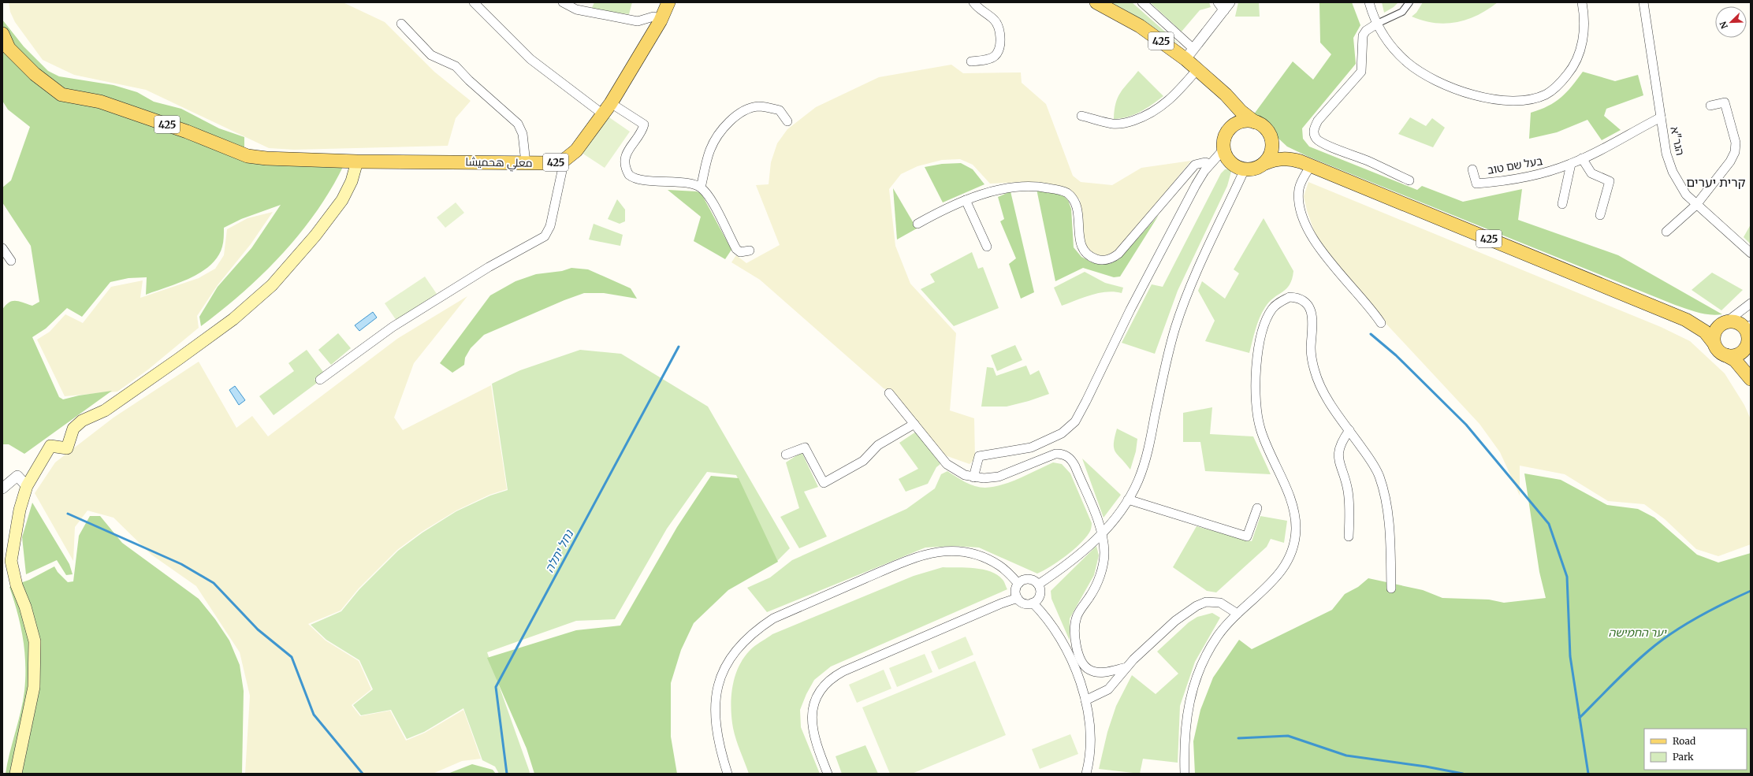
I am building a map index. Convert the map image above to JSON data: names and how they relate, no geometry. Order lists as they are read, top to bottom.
{
  "streets": {
    "main road": ["425", "معلي هحميشا"],
    "street": ["הגר\"א", "בעל שם טוב"]
  },
  "crossings": [
    ["425", "معلي هحميشا"],
    ["הגר\"א", "בעל שם טוב"]
  ],
  "districts": ["קרית יערים"],
  "water": ["נחל יתלה"],
  "parks": ["יער החמישה"],
  "legend": ["Road", "Park"],
  "north": "bottom left"
}
